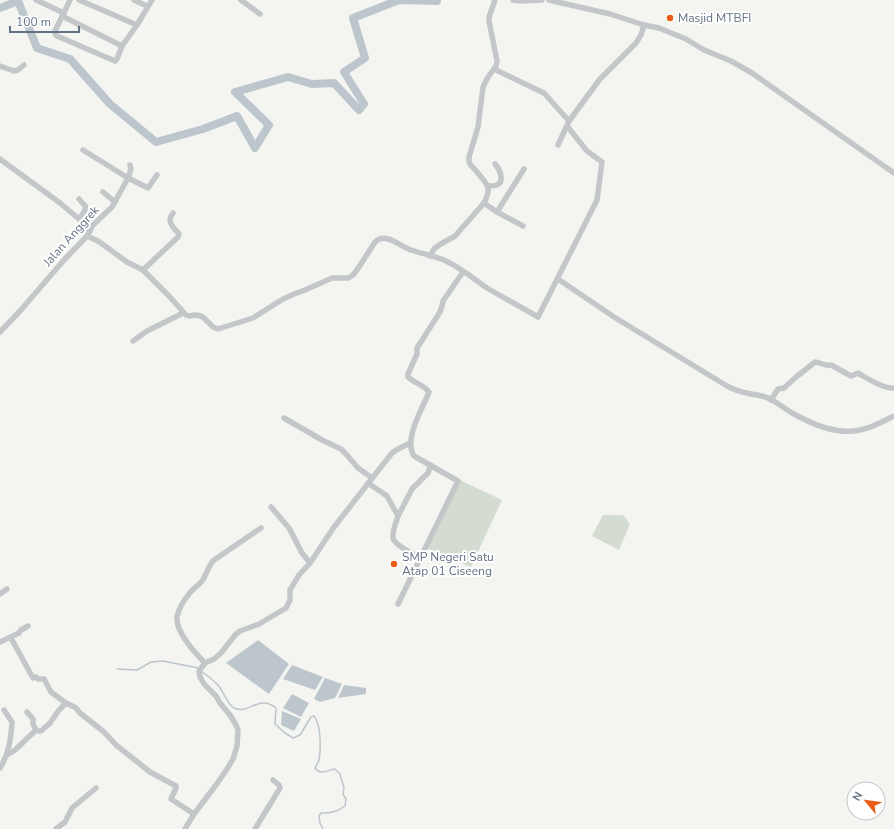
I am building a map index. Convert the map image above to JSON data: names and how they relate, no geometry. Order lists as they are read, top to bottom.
{
  "streets": {
    "street": ["Jalan Anggrek"]
  },
  "places": ["Masjid MTBFI", "SMP Negeri Satu Atap 01 Ciseeng"],
  "scale_bar": "100 m",
  "north": "top left"
}
